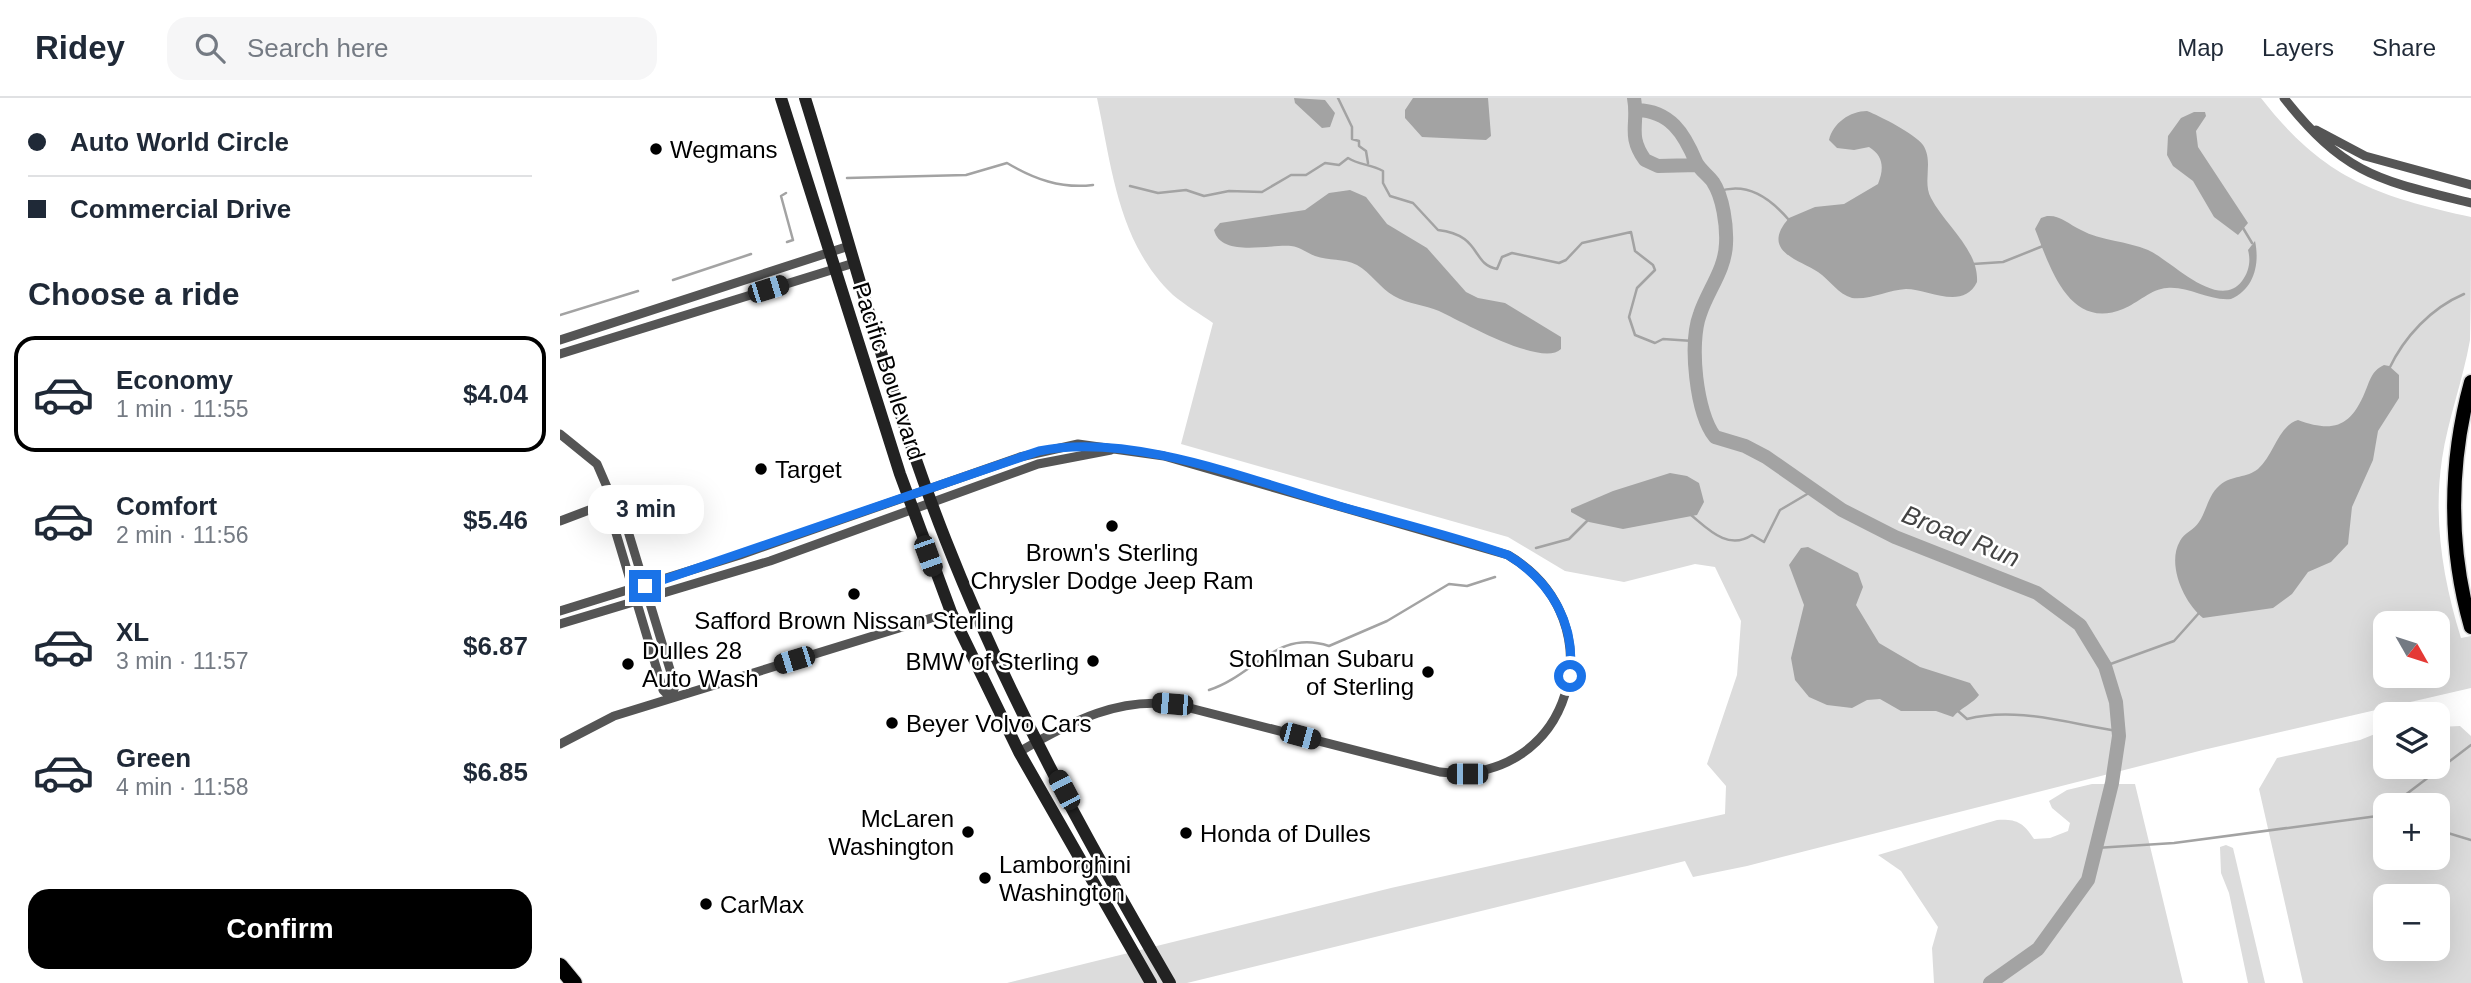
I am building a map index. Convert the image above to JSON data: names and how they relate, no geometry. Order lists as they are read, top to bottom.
{
  "streets": {
    "main road": ["Pacific Boulevard"]
  },
  "water": ["Broad Run"],
  "places": [
    "Wegmans",
    "Target",
    "Brown's Sterling Chrysler Dodge Jeep Ram",
    "Safford Brown Nissan Sterling",
    "BMW of Sterling",
    "Dulles 28 Auto Wash",
    "Stohlman Subaru of Sterling",
    "Beyer Volvo Cars",
    "McLaren Washington",
    "Honda of Dulles",
    "Lamborghini Washington",
    "CarMax"
  ],
  "north": "bottom right",
  "page": {
    "header": "Ridey",
    "search": "Search here",
    "nav": ["Map", "Layers", "Share"],
    "banner": ["Auto World Circle", "Commercial Drive"],
    "heading": "Choose a ride",
    "list": [
      {
        "name": "Economy",
        "note": "1 min · 11:55",
        "value": "$4.04"
      },
      {
        "name": "Comfort",
        "note": "2 min · 11:56",
        "value": "$5.46"
      },
      {
        "name": "XL",
        "note": "3 min · 11:57",
        "value": "$6.87"
      },
      {
        "name": "Green",
        "note": "4 min · 11:58",
        "value": "$6.85"
      }
    ],
    "bubble": "3 min",
    "map_buttons": ["+", "−"],
    "buttons": "Confirm"
  }
}
